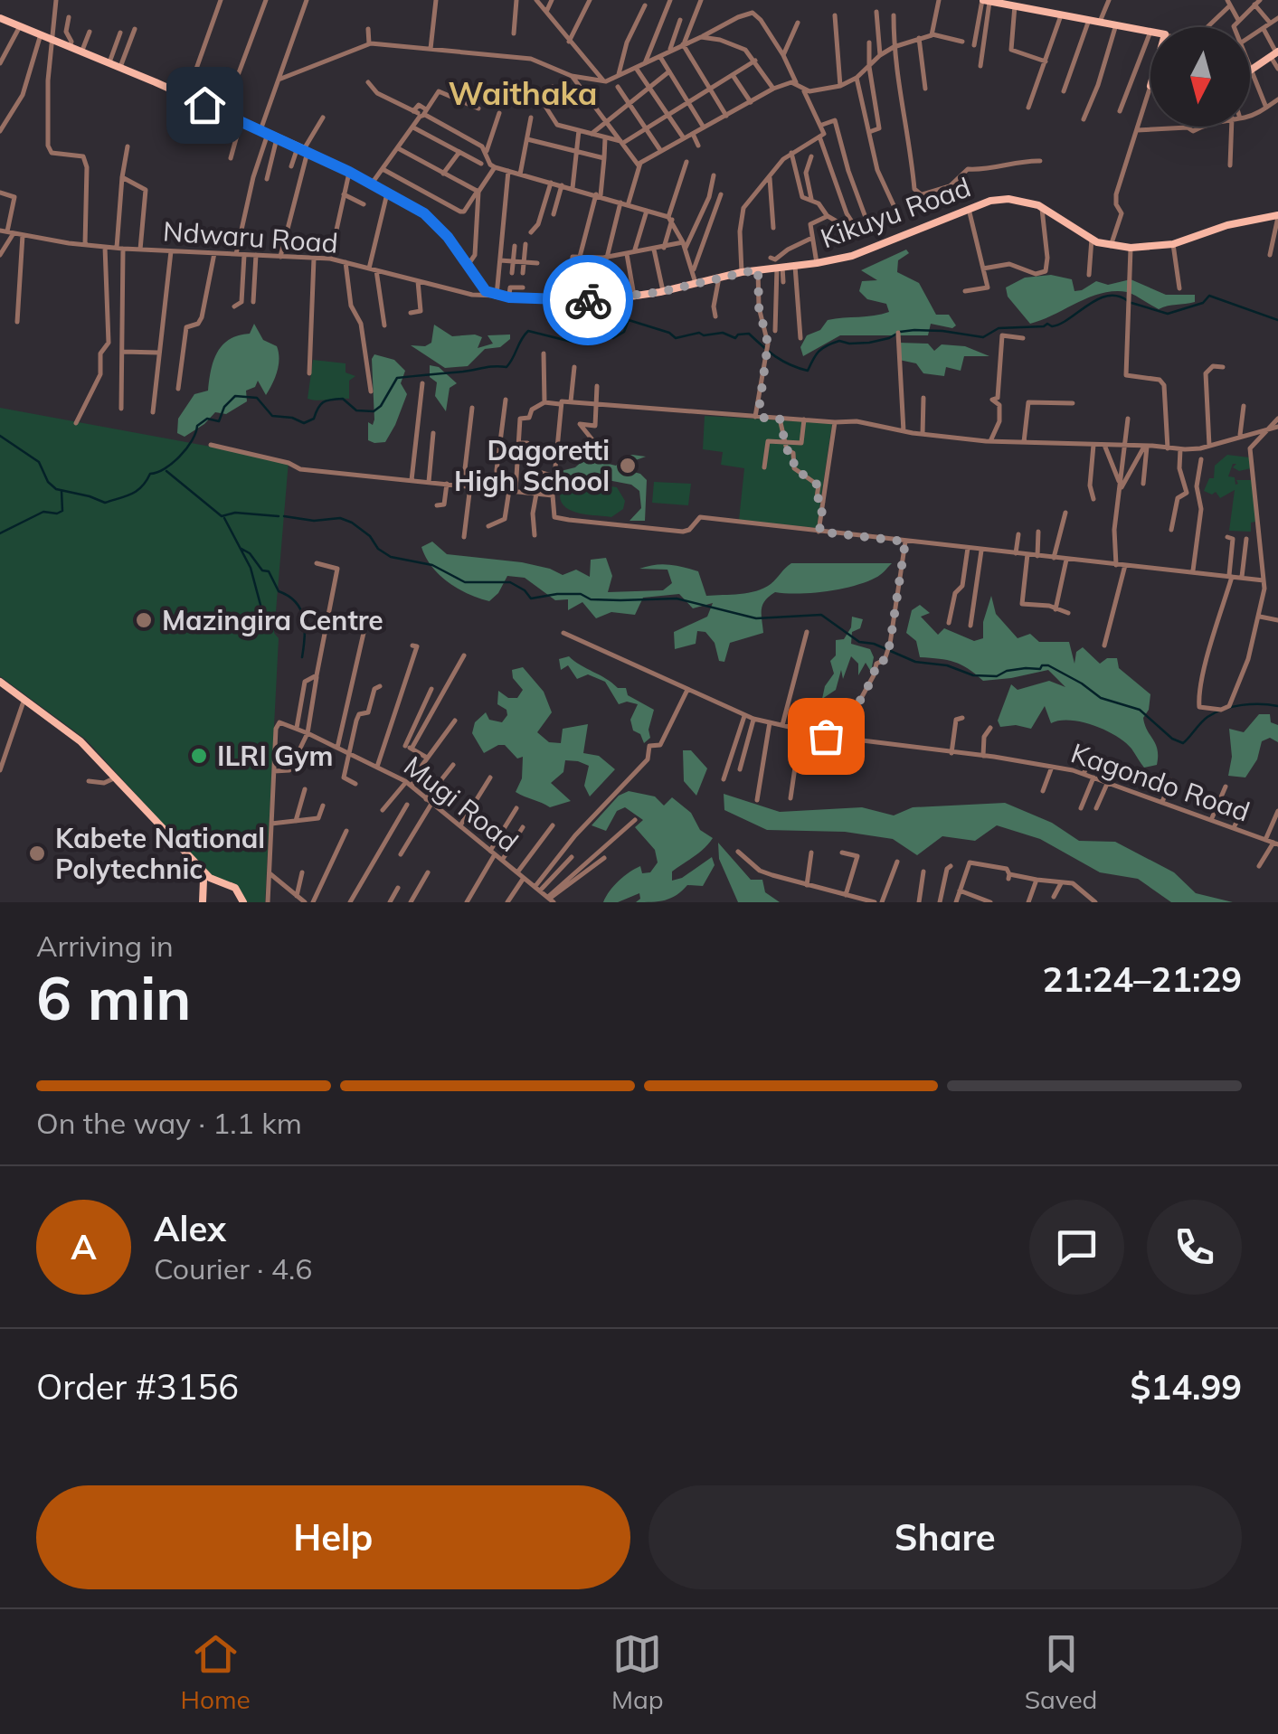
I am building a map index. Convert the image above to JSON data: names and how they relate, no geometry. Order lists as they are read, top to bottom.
{
  "streets": {
    "main road": ["Kikuyu Road"],
    "street": ["Ndwaru Road", "Kagondo Road", "Mugi Road"]
  },
  "crossings": [
    ["Kikuyu Road", "Ndwaru Road"]
  ],
  "districts": ["Waithaka"],
  "places": [
    "Dagoretti High School",
    "Mazingira Centre",
    "ILRI Gym",
    "Kabete National Polytechnic"
  ],
  "north": "bottom",
  "page": {
    "heading": ["6 min", "Arriving in", "21:24–21:29"],
    "panel": [
      "Alex",
      "Courier · 4.6",
      "Order #3156",
      "$14.99"
    ],
    "bar": "On the way · 1.1 km",
    "round": "A",
    "buttons": ["Help", "Share"],
    "tabs": ["Home", "Map", "Saved"]
  }
}
